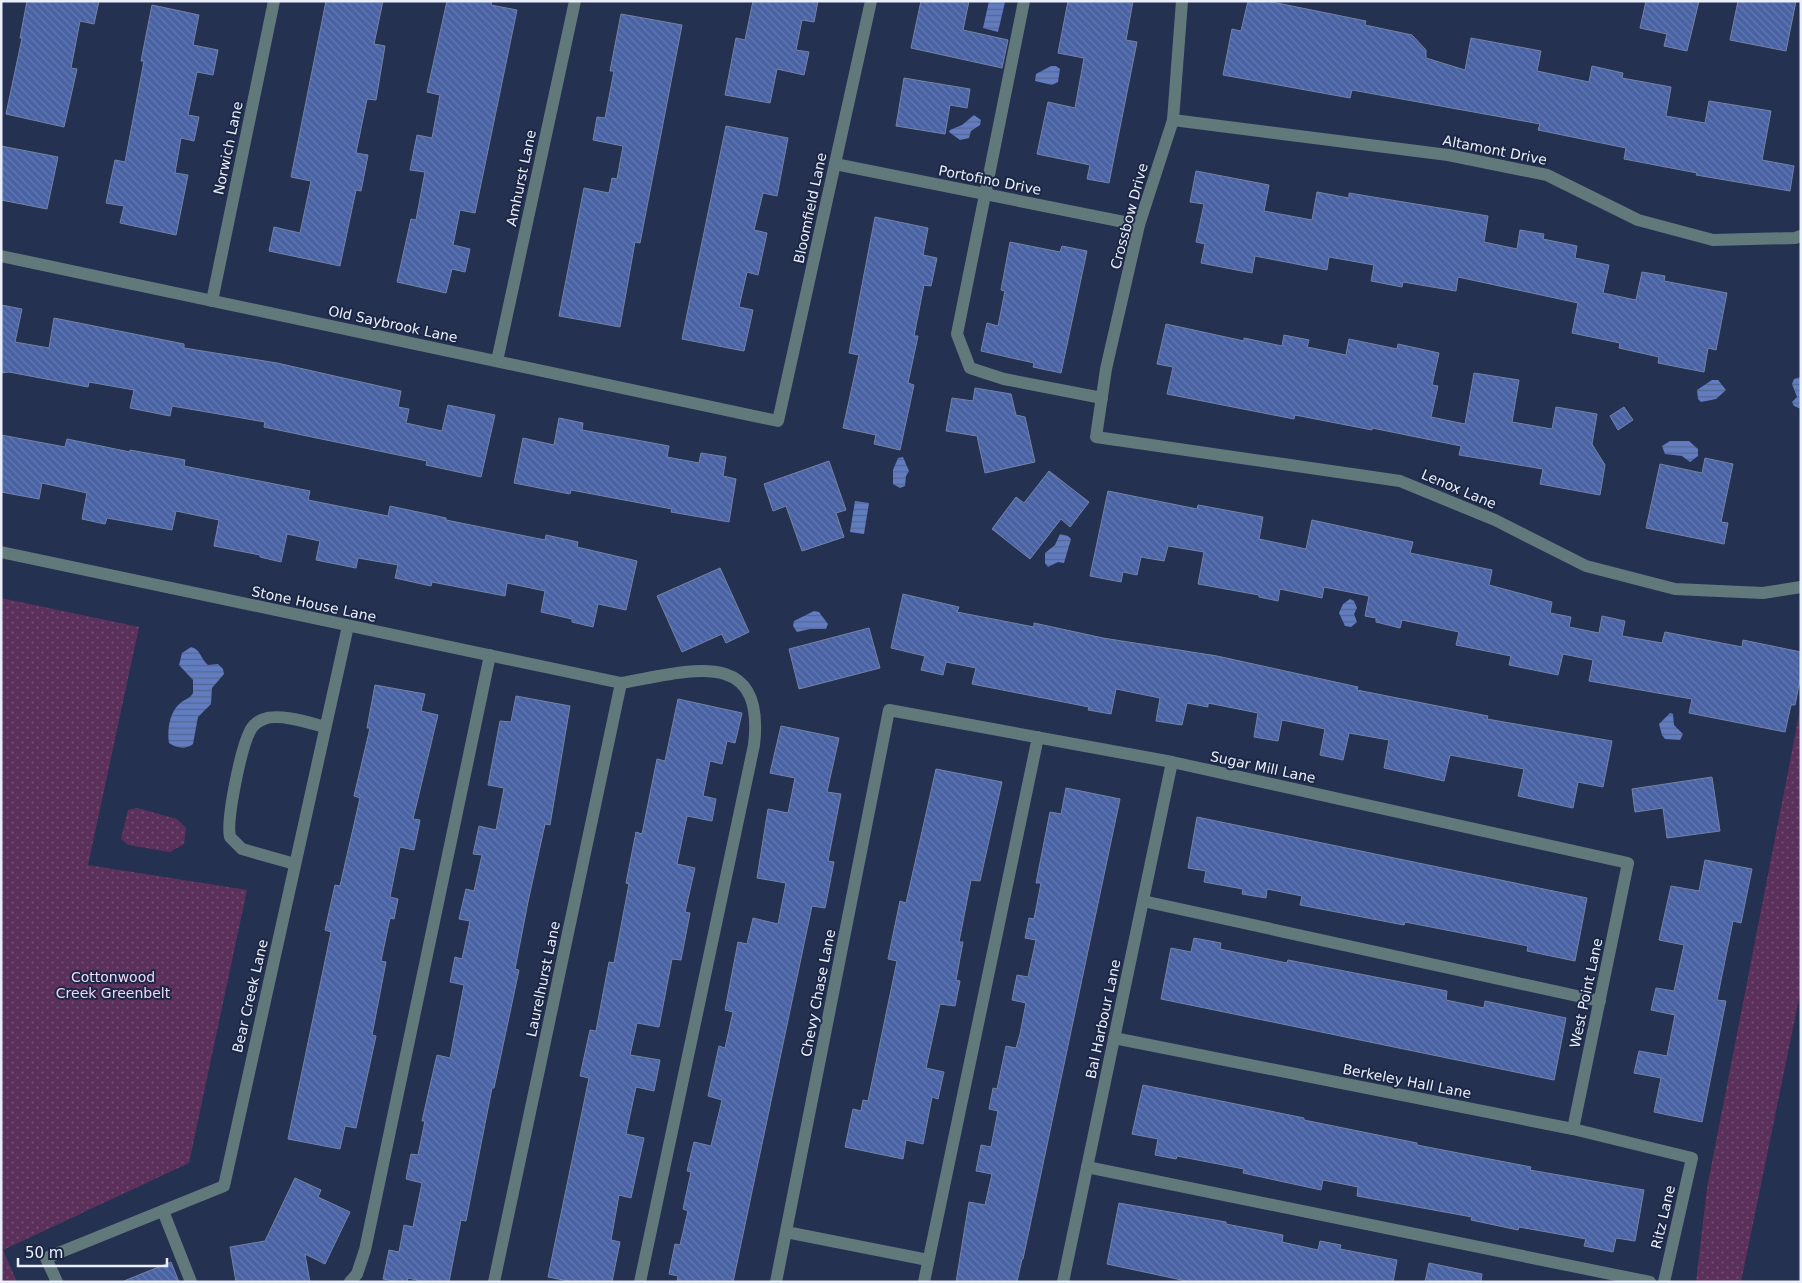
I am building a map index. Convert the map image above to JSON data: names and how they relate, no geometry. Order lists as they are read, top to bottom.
{
  "streets": {
    "street": [
      "Norwich Lane",
      "Altamont Drive",
      "Amhurst Lane",
      "Portofino Drive",
      "Bloomfield Lane",
      "Crossbow Drive",
      "Old Saybrook Lane",
      "Lenox Lane",
      "Stone House Lane",
      "Sugar Mill Lane",
      "Laurelhurst Lane",
      "Chevy Chase Lane",
      "West Point Lane",
      "Bear Creek Lane",
      "Bal Harbour Lane",
      "Berkeley Hall Lane",
      "Ritz Lane"
    ]
  },
  "crossings": [
    ["Norwich Lane", "Old Saybrook Lane"],
    ["Altamont Drive", "Crossbow Drive"],
    ["Amhurst Lane", "Old Saybrook Lane"],
    ["Portofino Drive", "Bloomfield Lane"],
    ["Portofino Drive", "Crossbow Drive"],
    ["Bloomfield Lane", "Old Saybrook Lane"],
    ["Crossbow Drive", "Lenox Lane"],
    ["Stone House Lane", "Laurelhurst Lane"],
    ["Stone House Lane", "Bear Creek Lane"],
    ["Sugar Mill Lane", "Chevy Chase Lane"],
    ["Sugar Mill Lane", "West Point Lane"],
    ["Sugar Mill Lane", "Bal Harbour Lane"],
    ["West Point Lane", "Berkeley Hall Lane"],
    ["Bal Harbour Lane", "Berkeley Hall Lane"],
    ["Berkeley Hall Lane", "Ritz Lane"]
  ],
  "parks": ["Cottonwood Creek Greenbelt"],
  "scale_bar": "50 m"
}
